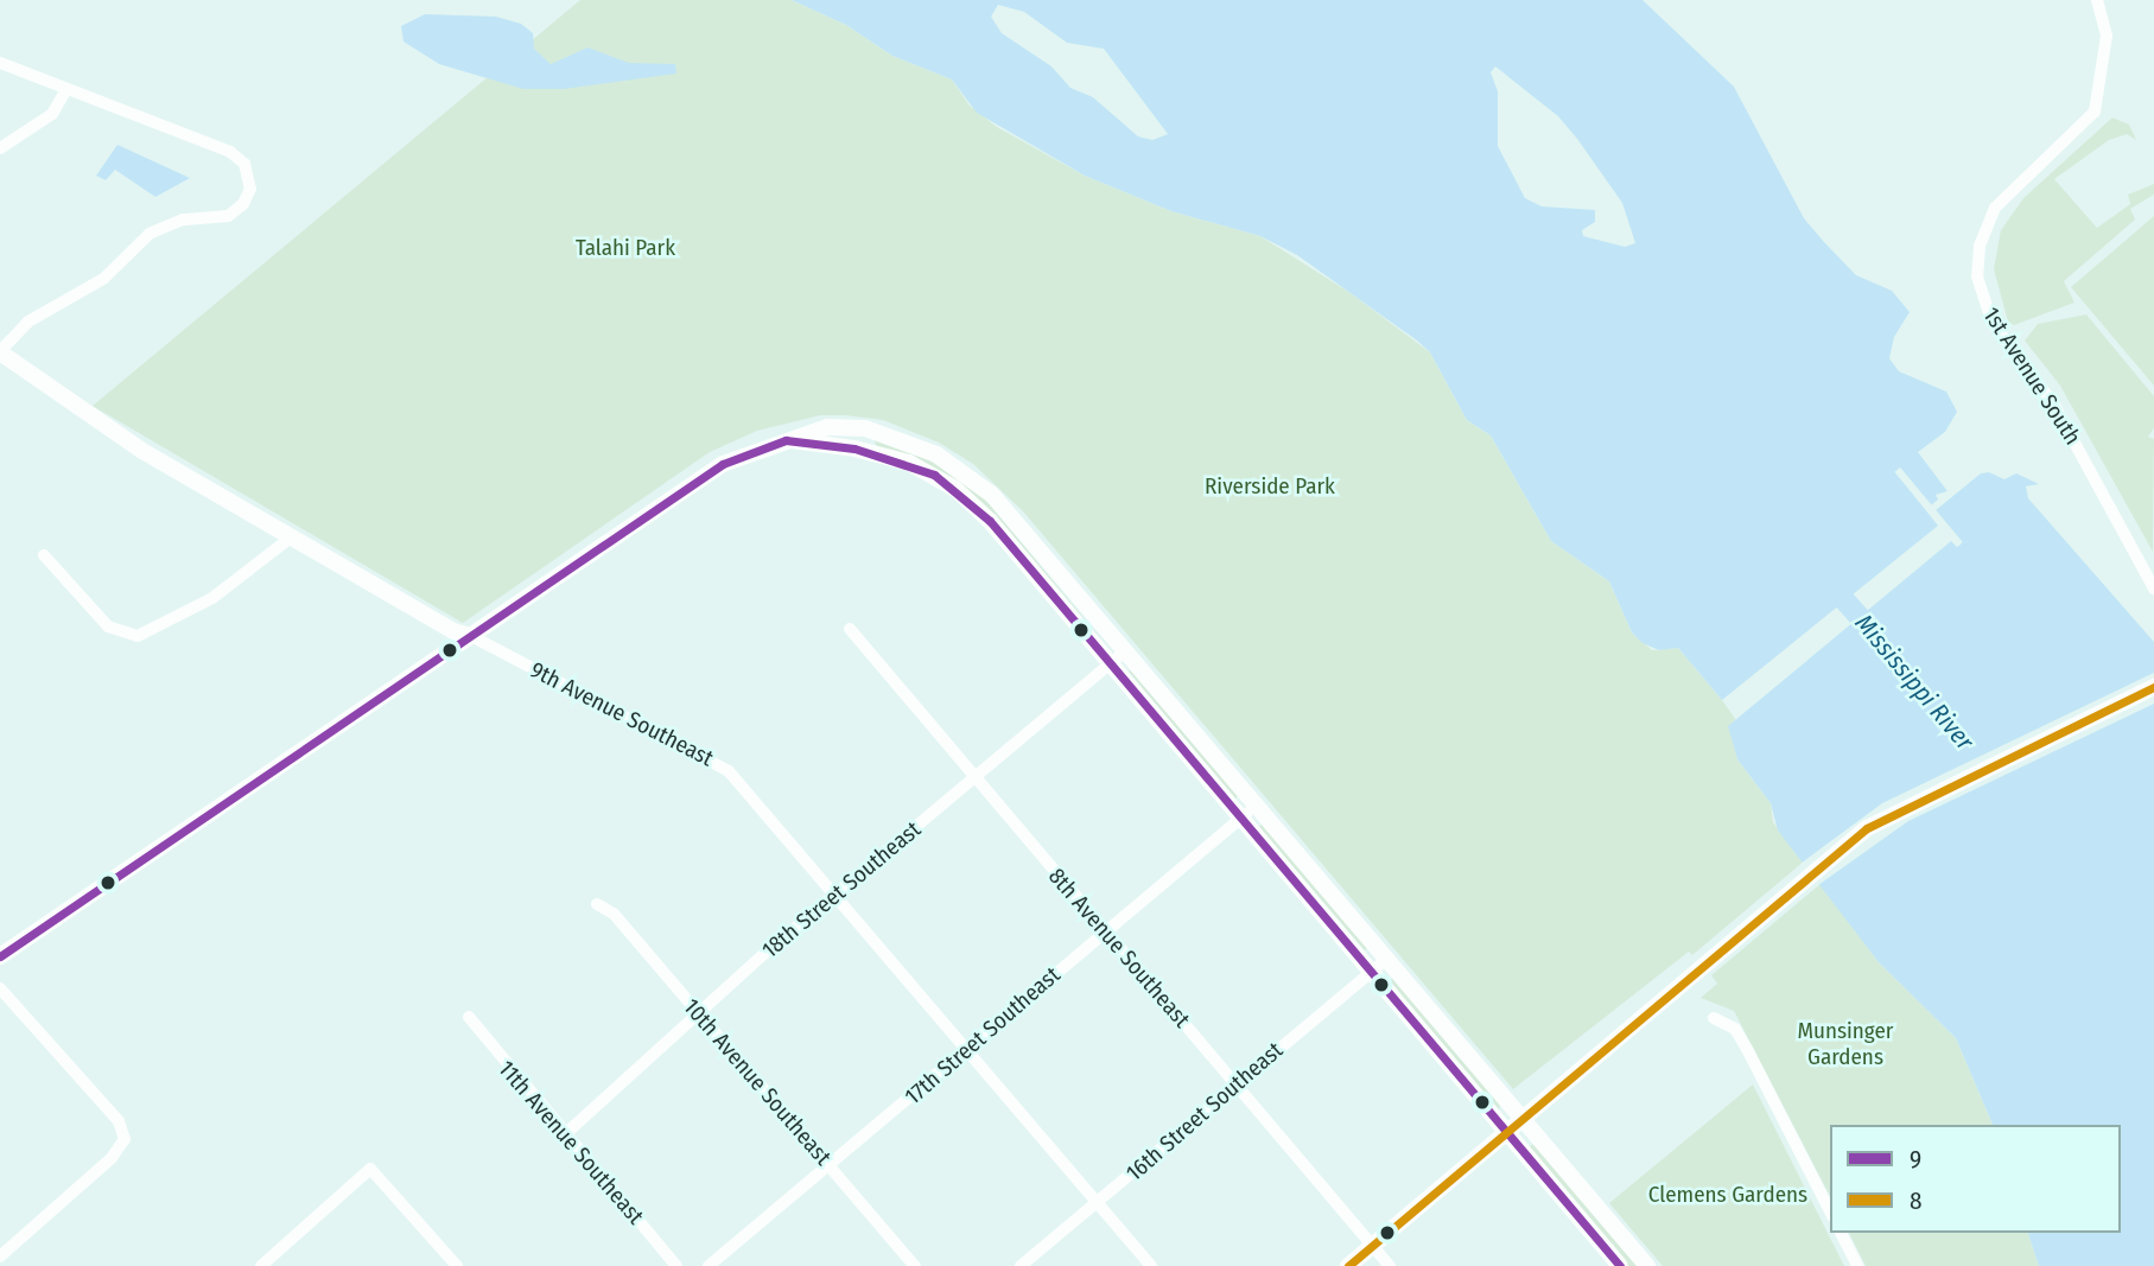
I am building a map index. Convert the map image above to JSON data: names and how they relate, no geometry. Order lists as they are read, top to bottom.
{
  "streets": {
    "street": [
      "1st Avenue South",
      "9th Avenue Southeast",
      "18th Street Southeast",
      "8th Avenue Southeast",
      "17th Street Southeast",
      "10th Avenue Southeast",
      "16th Street Southeast",
      "11th Avenue Southeast"
    ]
  },
  "crossings": [
    ["9th Avenue Southeast", "18th Street Southeast"],
    ["9th Avenue Southeast", "17th Street Southeast"],
    ["9th Avenue Southeast", "16th Street Southeast"],
    ["18th Street Southeast", "8th Avenue Southeast"],
    ["18th Street Southeast", "10th Avenue Southeast"],
    ["18th Street Southeast", "11th Avenue Southeast"],
    ["8th Avenue Southeast", "17th Street Southeast"],
    ["8th Avenue Southeast", "16th Street Southeast"],
    ["17th Street Southeast", "10th Avenue Southeast"]
  ],
  "water": ["Mississippi River"],
  "parks": [
    "Talahi Park",
    "Riverside Park",
    "Munsinger Gardens",
    "Clemens Gardens"
  ],
  "lines": ["transit line 9", "transit line 8"],
  "legend": ["9", "8"]
}
